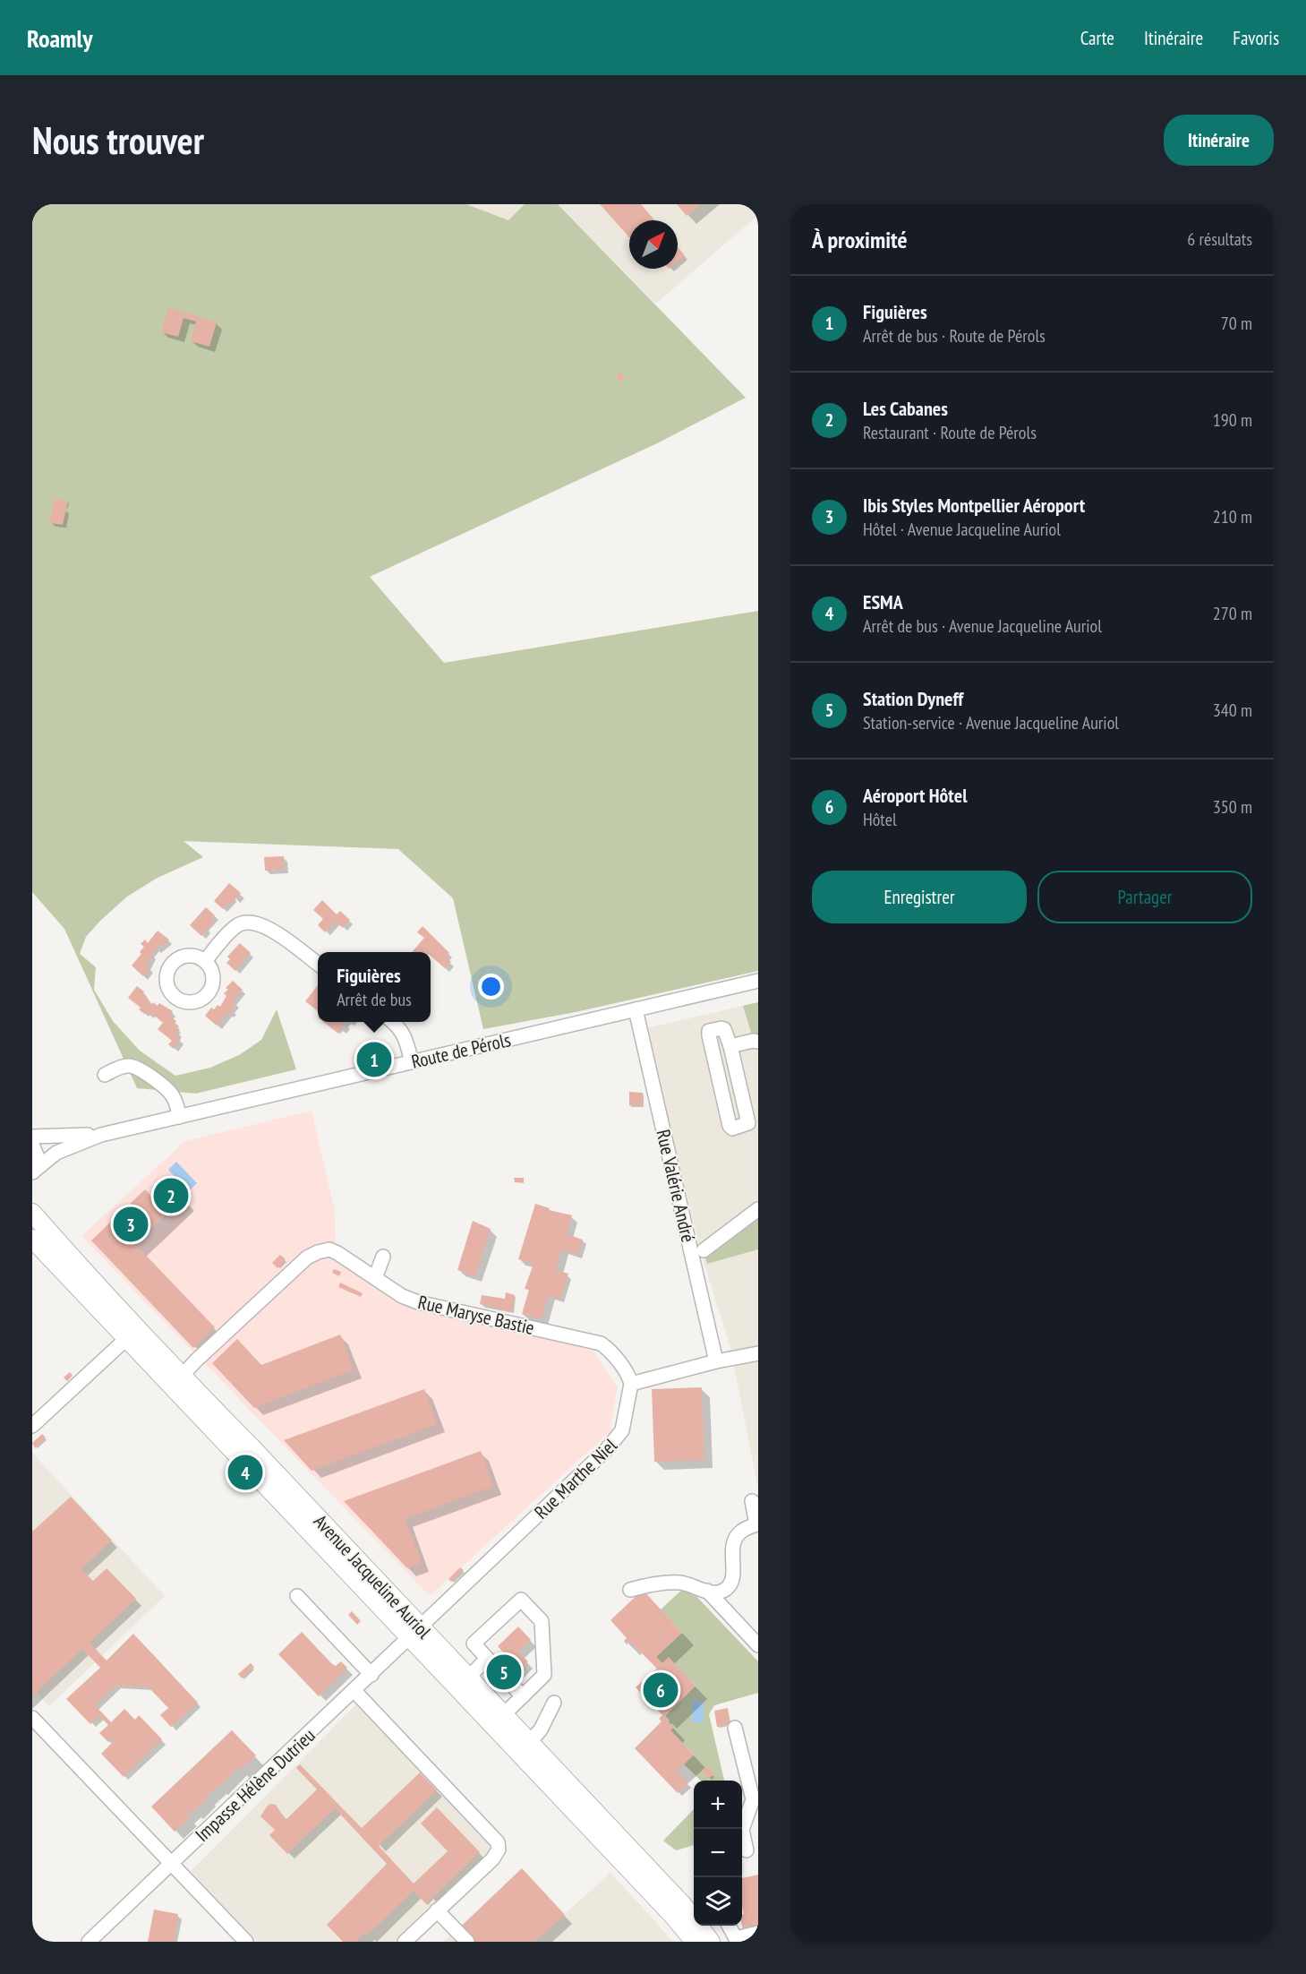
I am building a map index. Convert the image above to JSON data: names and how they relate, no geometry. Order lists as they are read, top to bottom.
{
  "streets": {
    "main road": ["Avenue Jacqueline Auriol"],
    "street": [
      "Route de Pérols",
      "Rue Valérie André",
      "Rue Maryse Bastie",
      "Rue Marthe Niel",
      "Impasse Hélène Dutrieu"
    ]
  },
  "crossings": [
    ["Route de Pérols", "Rue Valérie André"],
    ["Rue Maryse Bastie", "Rue Marthe Niel"],
    ["Rue Maryse Bastie", "Avenue Jacqueline Auriol"],
    ["Rue Marthe Niel", "Avenue Jacqueline Auriol"],
    ["Rue Marthe Niel", "Impasse Hélène Dutrieu"],
    ["Avenue Jacqueline Auriol", "Impasse Hélène Dutrieu"]
  ],
  "north": "top right",
  "page": {
    "header": "Roamly",
    "nav": ["Carte", "Itinéraire", "Favoris"],
    "buttons": [
      "Itinéraire",
      ["Enregistrer", "Partager"]
    ],
    "title": "Nous trouver",
    "heading": ["À proximité", "6 résultats"],
    "list": [
      {
        "mark": "1",
        "name": "Figuières",
        "note": "Arrêt de bus · Route de Pérols",
        "value": "70 m"
      },
      {
        "mark": "2",
        "name": "Les Cabanes",
        "note": "Restaurant · Route de Pérols",
        "value": "190 m"
      },
      {
        "mark": "3",
        "name": "Ibis Styles Montpellier Aéroport",
        "note": "Hôtel · Avenue Jacqueline Auriol",
        "value": "210 m"
      },
      {
        "mark": "4",
        "name": "ESMA",
        "note": "Arrêt de bus · Avenue Jacqueline Auriol",
        "value": "270 m"
      },
      {
        "mark": "5",
        "name": "Station Dyneff",
        "note": "Station-service · Avenue Jacqueline Auriol",
        "value": "340 m"
      },
      {
        "mark": "6",
        "name": "Aéroport Hôtel",
        "note": "Hôtel",
        "value": "350 m"
      }
    ],
    "popup": ["Figuières", "Arrêt de bus"],
    "pins": [
      "1",
      "2",
      "3",
      "4",
      "5",
      "6"
    ],
    "map_buttons": ["+", "−"]
  }
}
